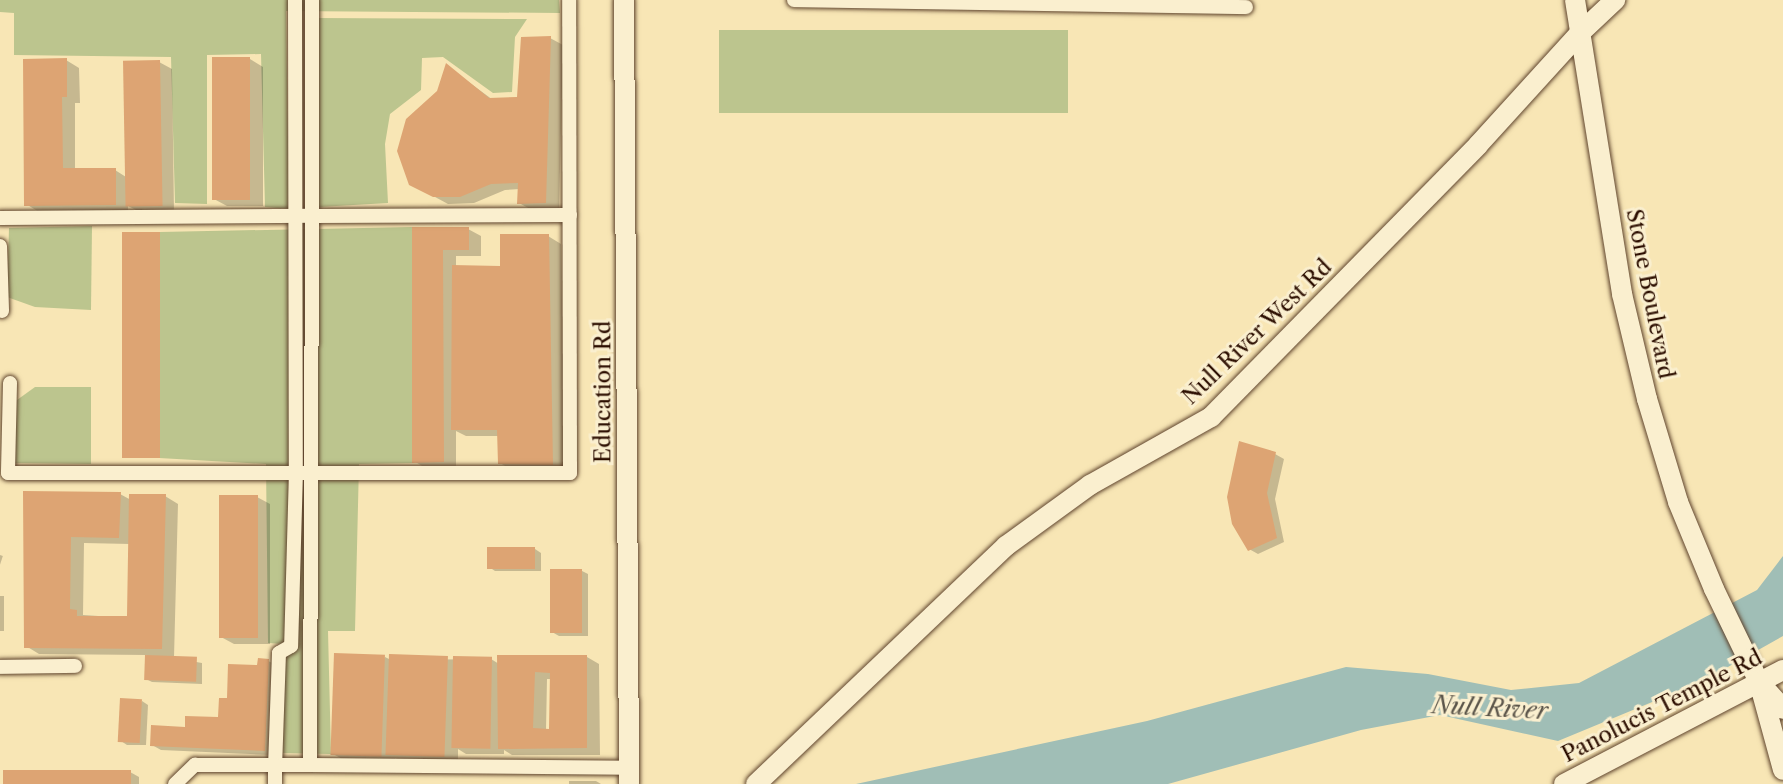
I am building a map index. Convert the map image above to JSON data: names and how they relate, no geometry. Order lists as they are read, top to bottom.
{
  "streets": {
    "street": [
      "Stone Boulevard",
      "Null River West Rd",
      "Education Rd",
      "Panolucis Temple Rd"
    ]
  },
  "crossings": [
    ["Stone Boulevard", "Null River West Rd"],
    ["Stone Boulevard", "Panolucis Temple Rd"]
  ],
  "water": ["Null River"]
}
